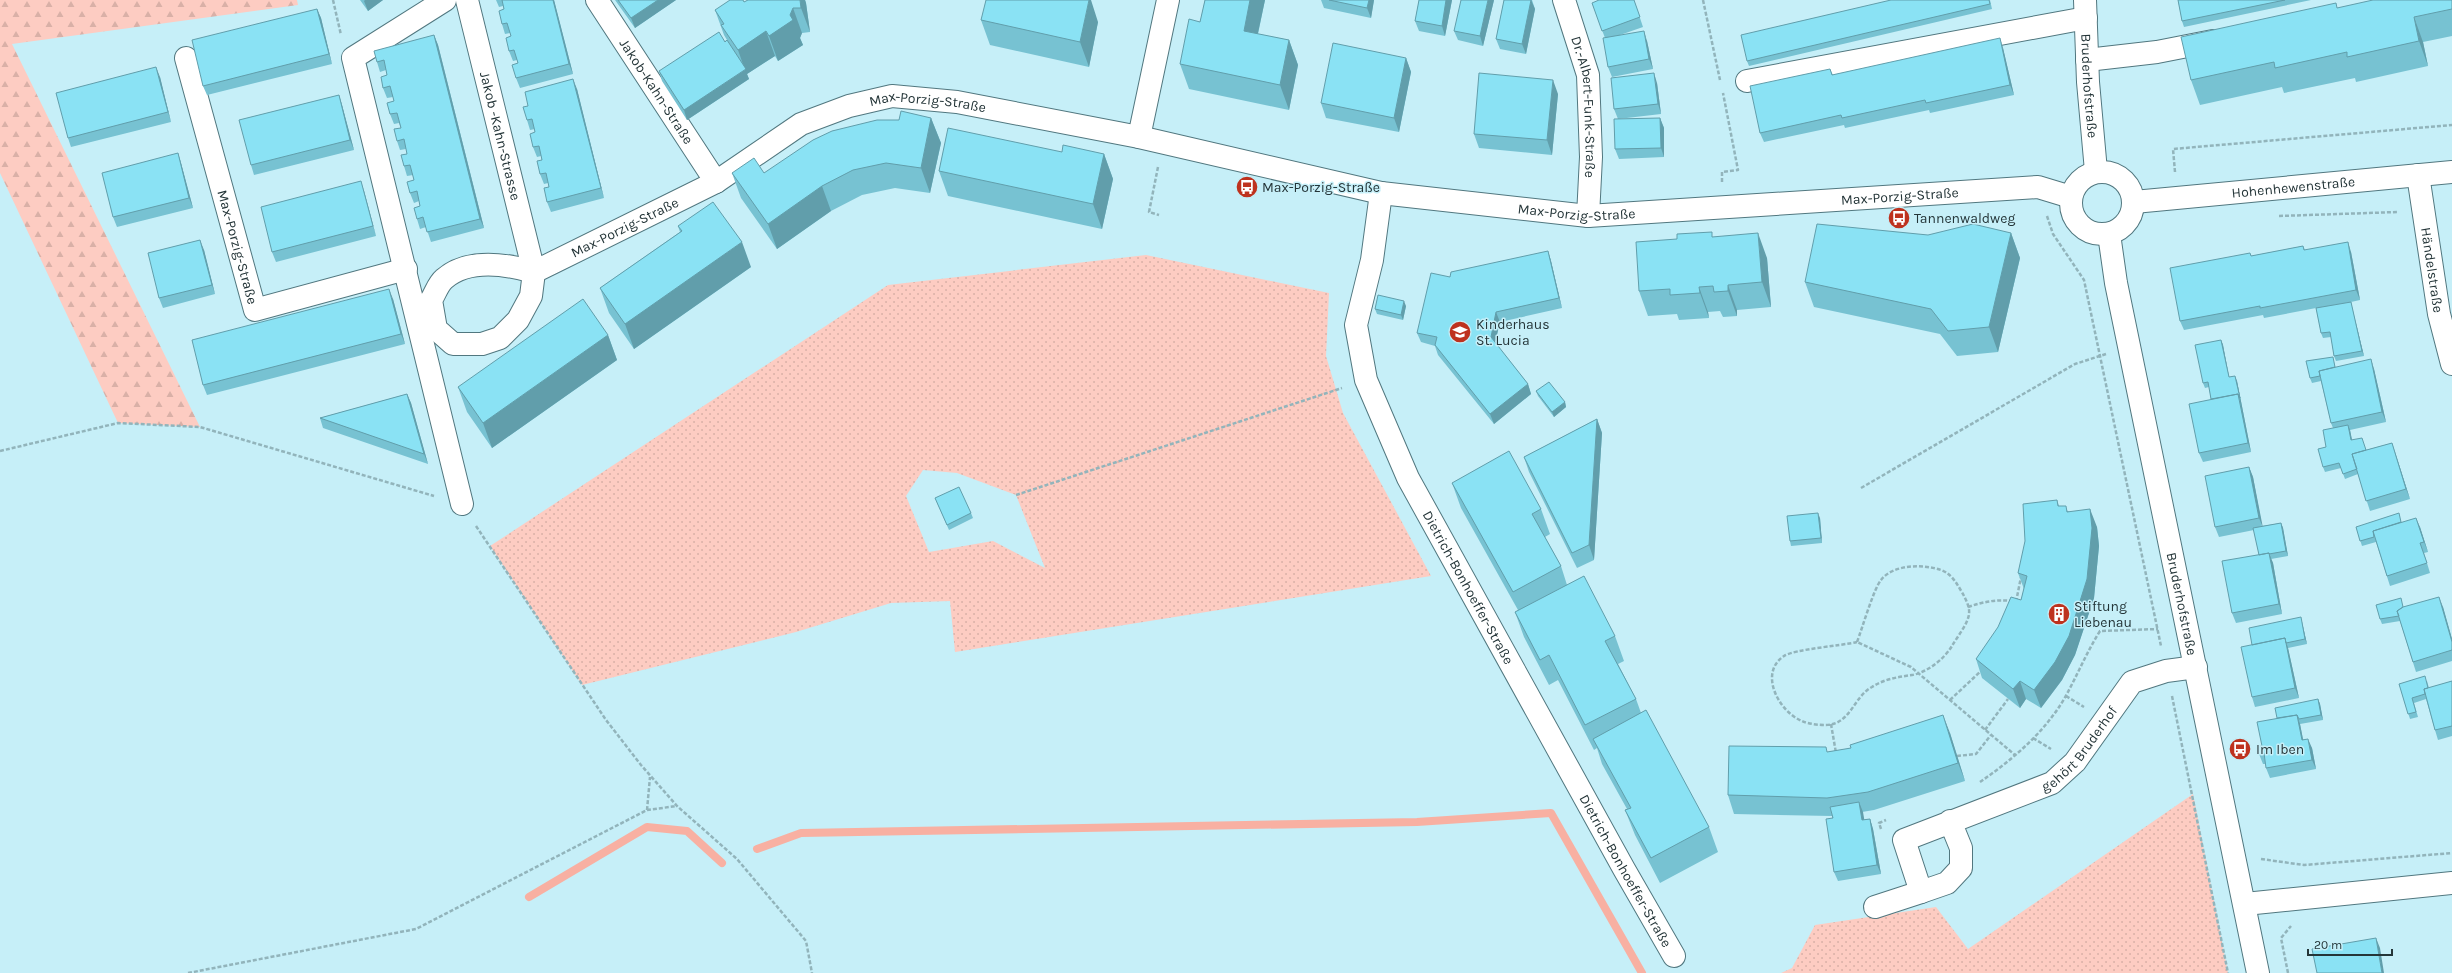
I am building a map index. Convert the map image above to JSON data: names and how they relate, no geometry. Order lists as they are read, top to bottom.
{
  "streets": {
    "street": [
      "Bruderhofstraße",
      "Jakob-Kahn-Straße",
      "Max-Porzig-Straße",
      "Dr.-Albert-Funk-Straße",
      "Jakob -Kahn-Strasse",
      "Hohenhewenstraße",
      "Händelstraße",
      "Dietrich-Bonhoeffer-Straße",
      "gehört Bruderhof"
    ]
  },
  "crossings": [
    ["Bruderhofstraße", "Max-Porzig-Straße"],
    ["Bruderhofstraße", "Hohenhewenstraße"],
    ["Bruderhofstraße", "gehört Bruderhof"],
    ["Jakob-Kahn-Straße", "Max-Porzig-Straße"],
    ["Max-Porzig-Straße", "Dr.-Albert-Funk-Straße"],
    ["Max-Porzig-Straße", "Jakob -Kahn-Strasse"],
    ["Max-Porzig-Straße", "Hohenhewenstraße"],
    ["Max-Porzig-Straße", "Dietrich-Bonhoeffer-Straße"],
    ["Hohenhewenstraße", "Händelstraße"]
  ],
  "places": {
    "bus stop": ["Max-Porzig-Straße", "Tannenwaldweg", "Im Iben"],
    "school or university": ["Kinderhaus St. Lucia"],
    "building": ["Stiftung Liebenau"]
  },
  "scale_bar": "20 m"
}
